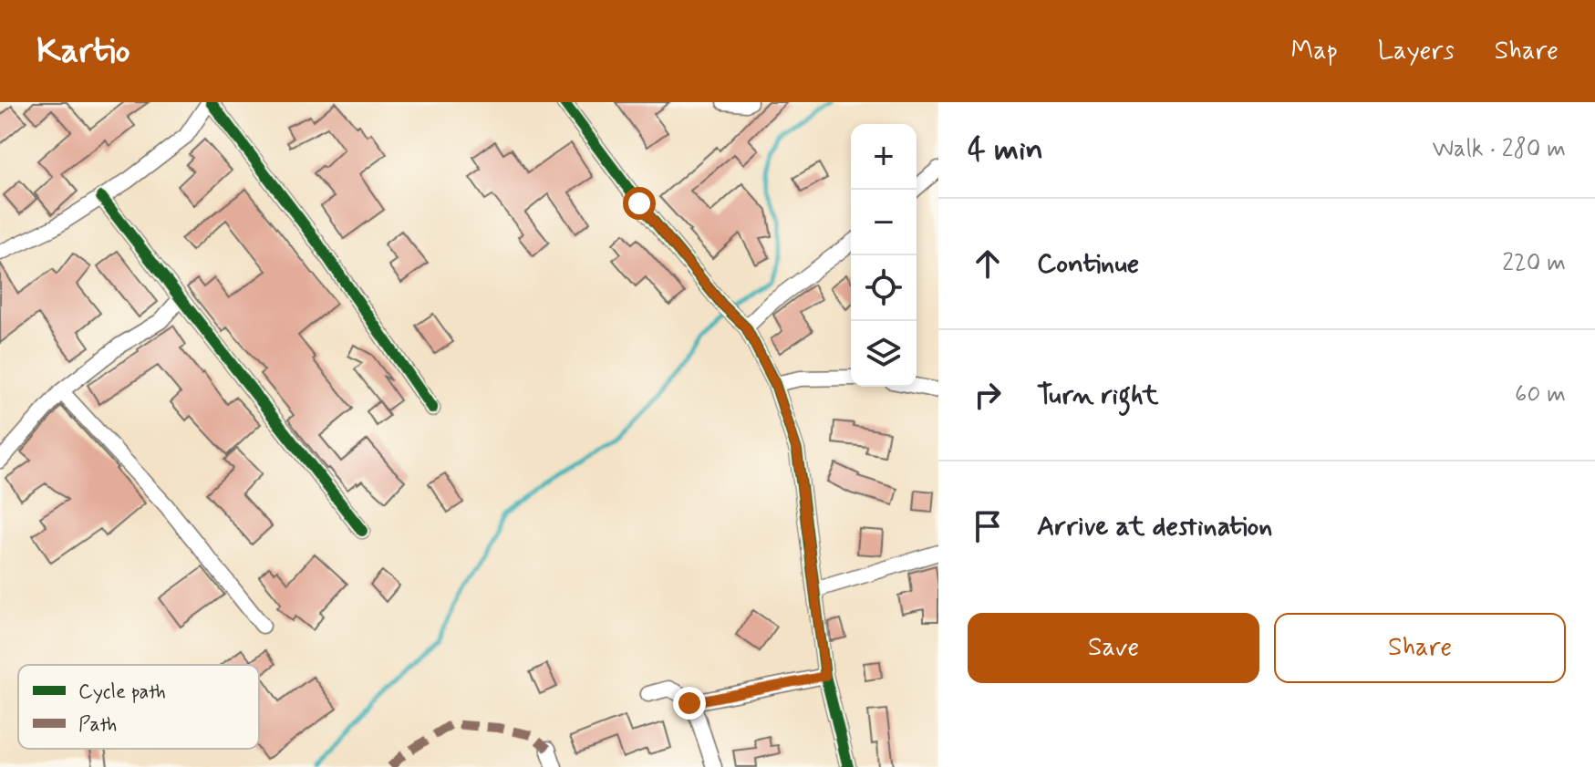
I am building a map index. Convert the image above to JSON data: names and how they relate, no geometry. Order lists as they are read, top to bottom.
{
  "legend": ["Cycle path", "Path"],
  "page": {
    "header": "Kartio",
    "nav": ["Map", "Layers", "Share"],
    "heading": ["4 min", "Walk · 280 m"],
    "map_buttons": ["+", "−"],
    "list": [
      ["Continue", "220 m"],
      ["Turn right", "60 m"],
      "Arrive at destination"
    ],
    "buttons": ["Save", "Share"]
  }
}
